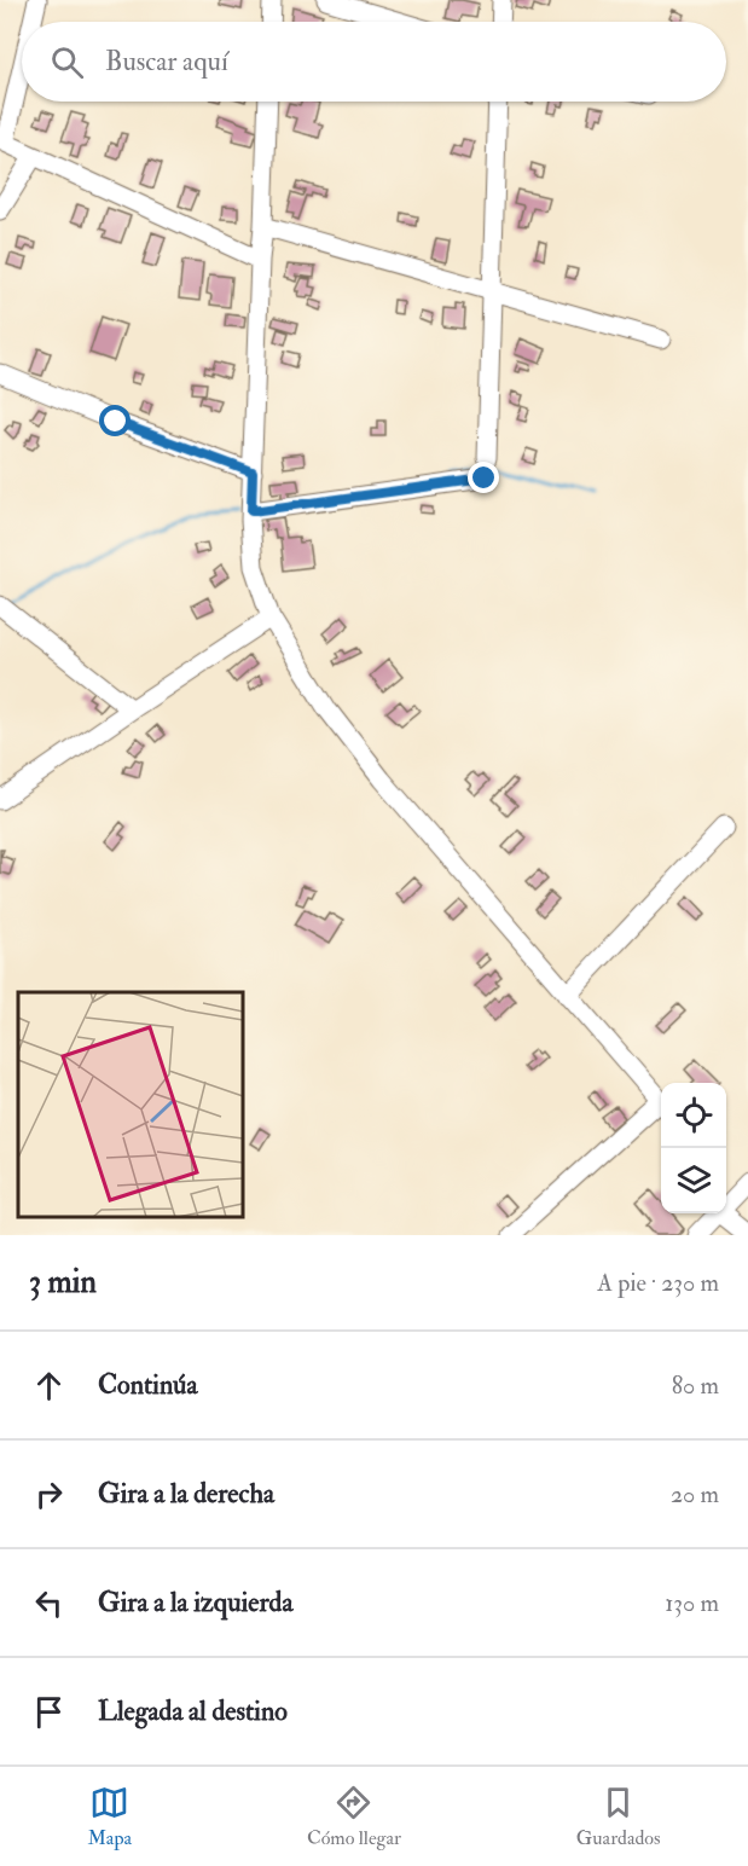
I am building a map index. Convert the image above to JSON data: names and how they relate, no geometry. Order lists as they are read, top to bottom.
{
  "page": {
    "search": "Buscar aquí",
    "heading": ["3 min", "A pie · 230 m"],
    "list": [
      ["Continúa", "80 m"],
      ["Gira a la derecha", "20 m"],
      ["Gira a la izquierda", "130 m"],
      "Llegada al destino"
    ],
    "nav": ["Mapa", "Cómo llegar", "Guardados"]
  }
}
